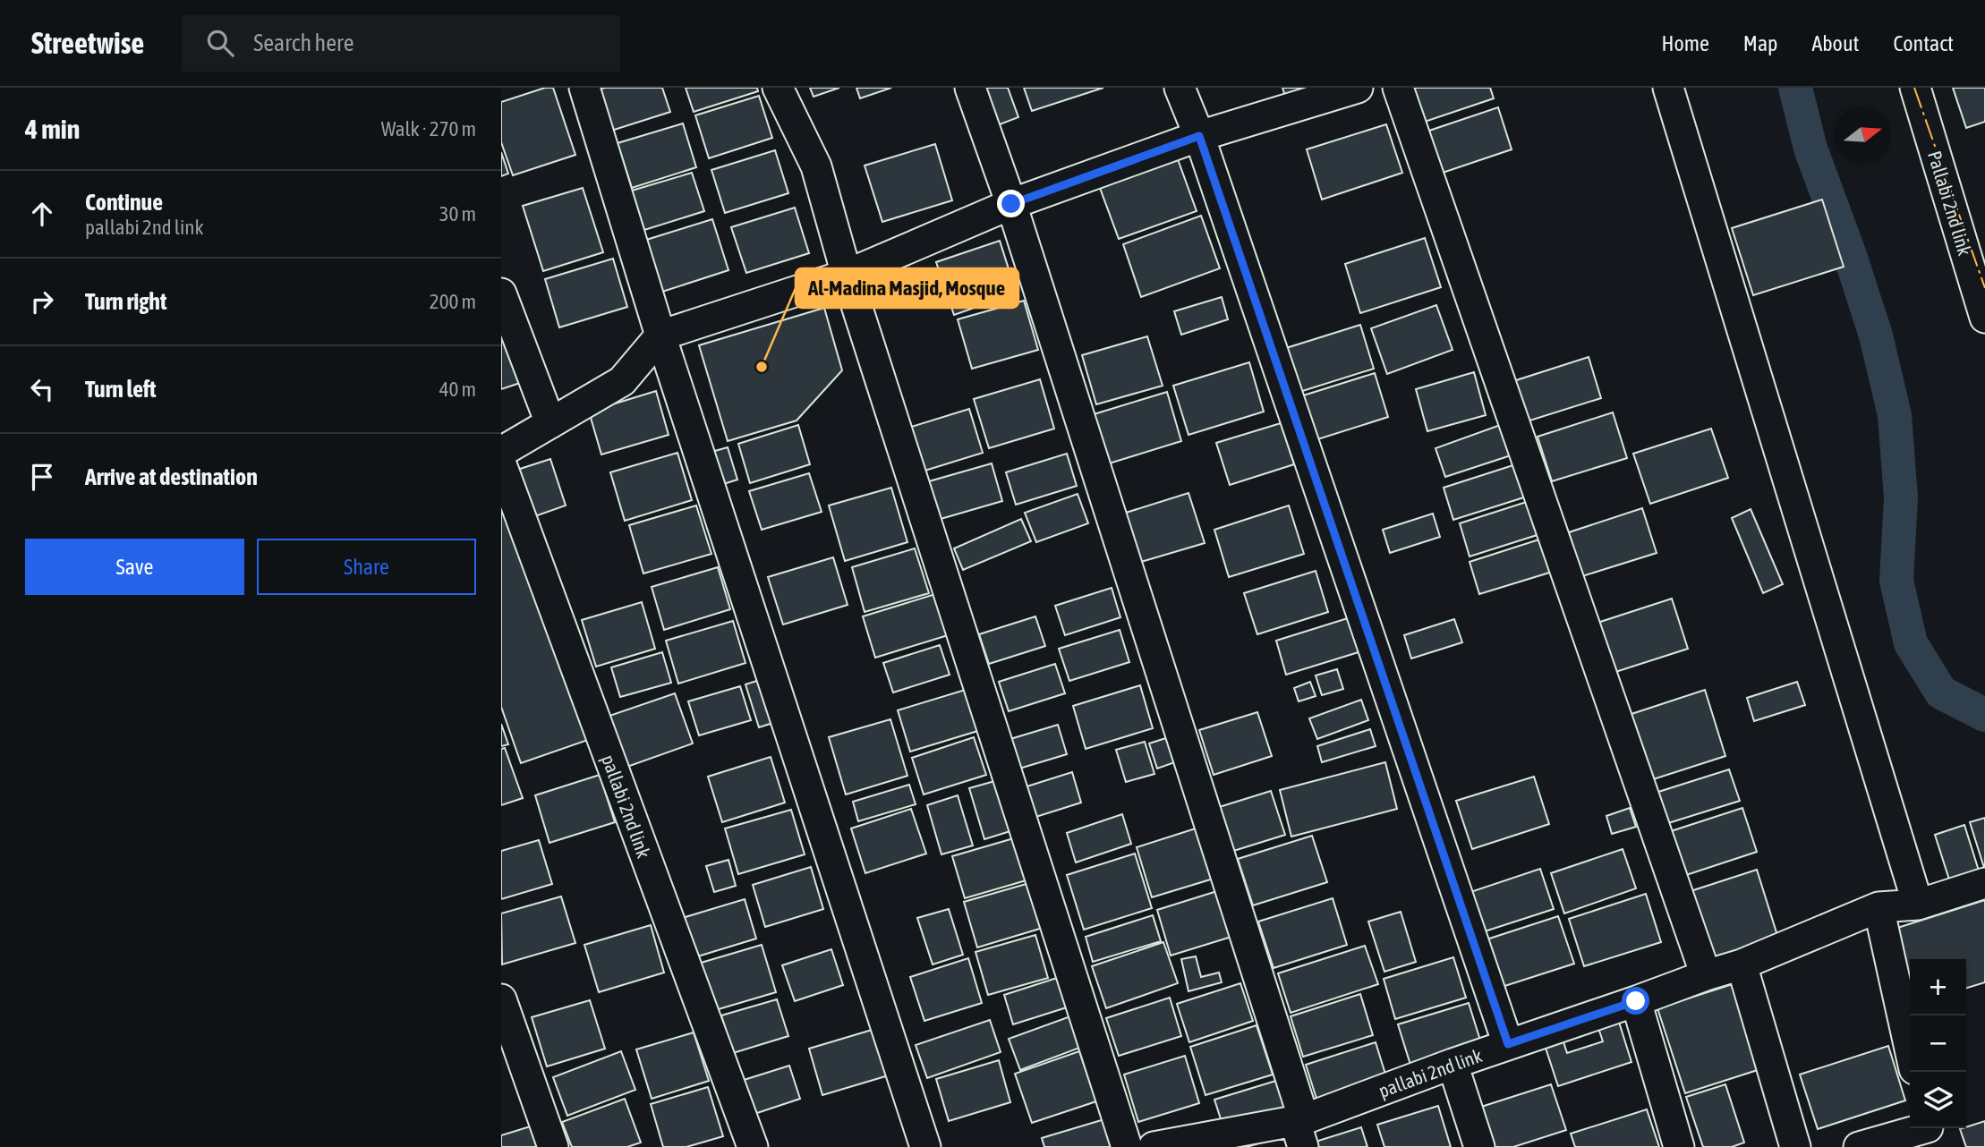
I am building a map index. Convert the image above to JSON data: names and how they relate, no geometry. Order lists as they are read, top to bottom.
{
  "streets": {
    "street": ["Pallabi 2nd link", "pallabi 2nd link"]
  },
  "places": ["Al-Madina Masjid, Mosque"],
  "north": "right",
  "page": {
    "header": "Streetwise",
    "search": "Search here",
    "nav": [
      "Home",
      "Map",
      "About",
      "Contact"
    ],
    "heading": ["4 min", "Walk · 270 m"],
    "list": [
      ["Continue", "pallabi 2nd link", "30 m"],
      ["Turn right", "200 m"],
      ["Turn left", "40 m"],
      "Arrive at destination"
    ],
    "buttons": ["Save", "Share"],
    "map_buttons": ["+", "−"]
  }
}
